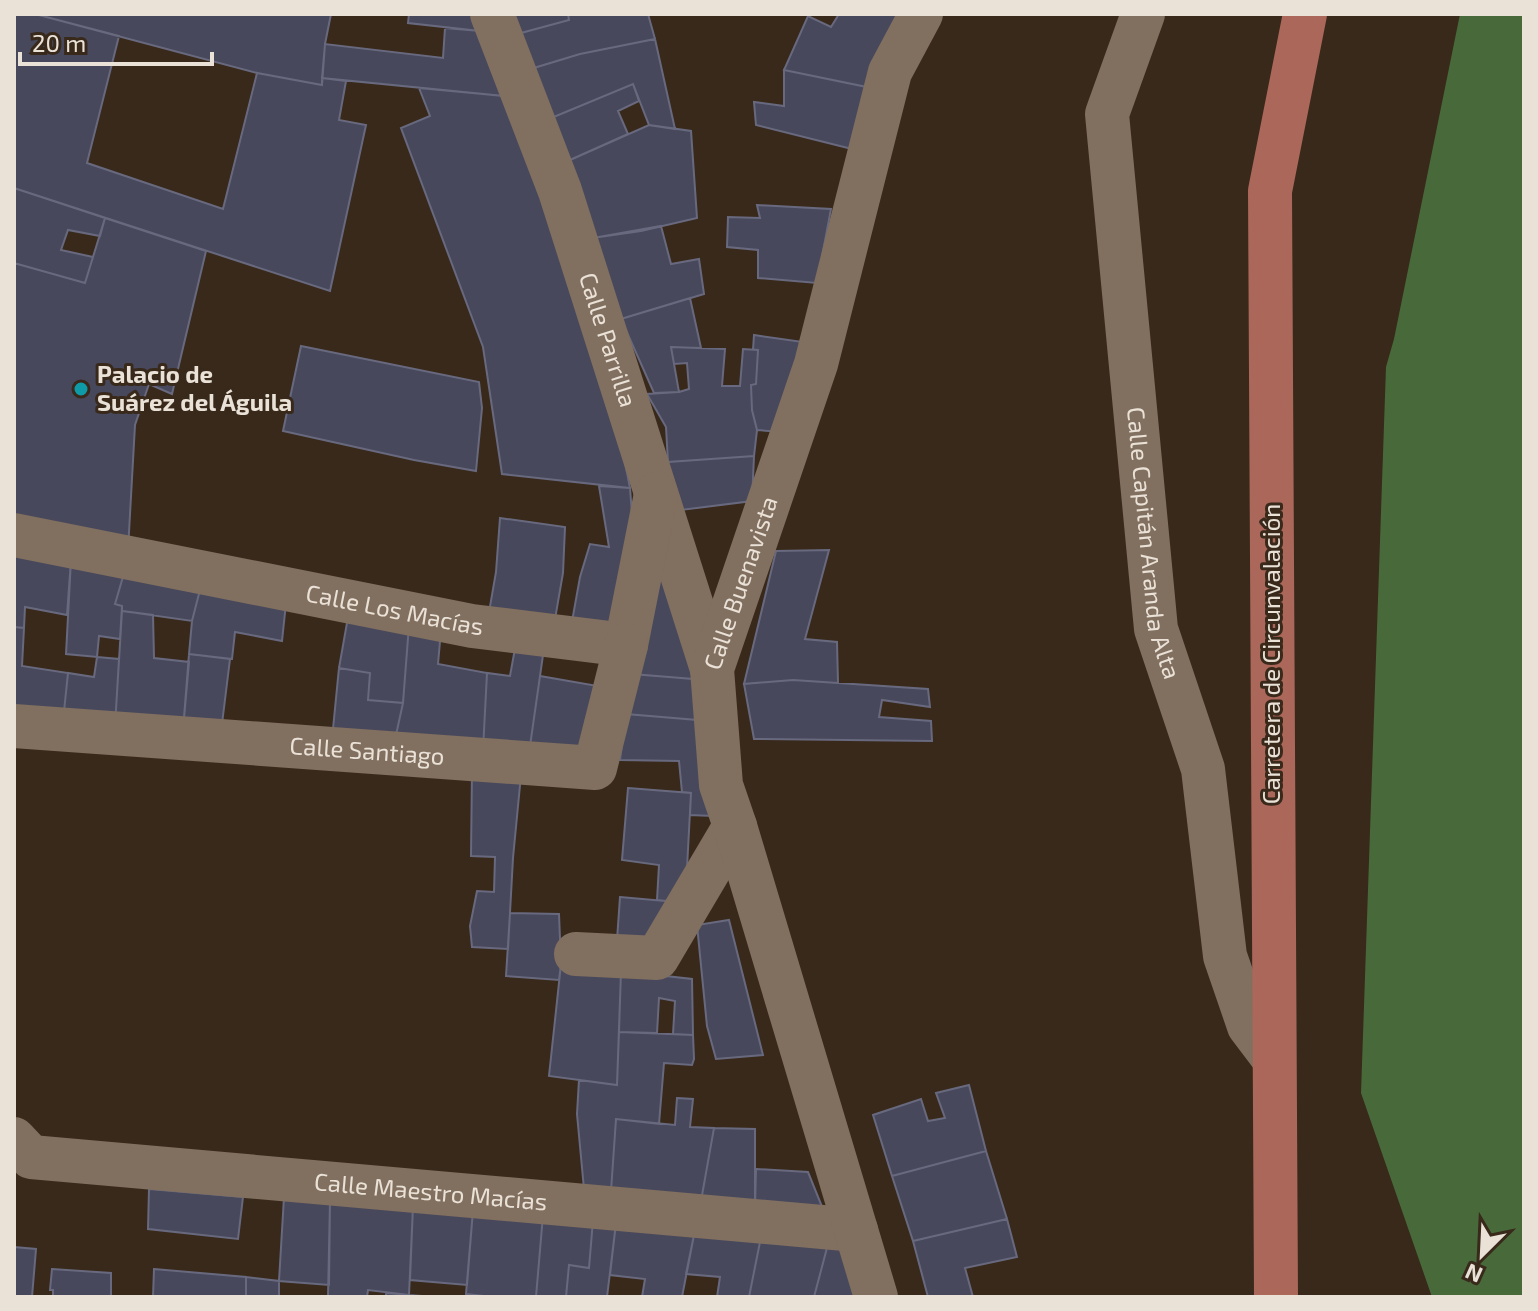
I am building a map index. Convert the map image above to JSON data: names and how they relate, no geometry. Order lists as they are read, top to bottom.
{
  "streets": {
    "main road": ["Carretera de Circunvalación"],
    "street": [
      "Calle Parrilla",
      "Calle Capitán Aranda Alta",
      "Calle Buenavista",
      "Calle Los Macías",
      "Calle Santiago",
      "Calle Maestro Macías"
    ]
  },
  "crossings": [
    ["Calle Parrilla", "Calle Buenavista"],
    ["Calle Capitán Aranda Alta", "Carretera de Circunvalación"],
    ["Calle Buenavista", "Calle Maestro Macías"],
    ["Calle Los Macías", "Calle Santiago"]
  ],
  "places": ["Palacio de Suárez del Águila"],
  "scale_bar": "20 m",
  "north": "bottom left"
}
